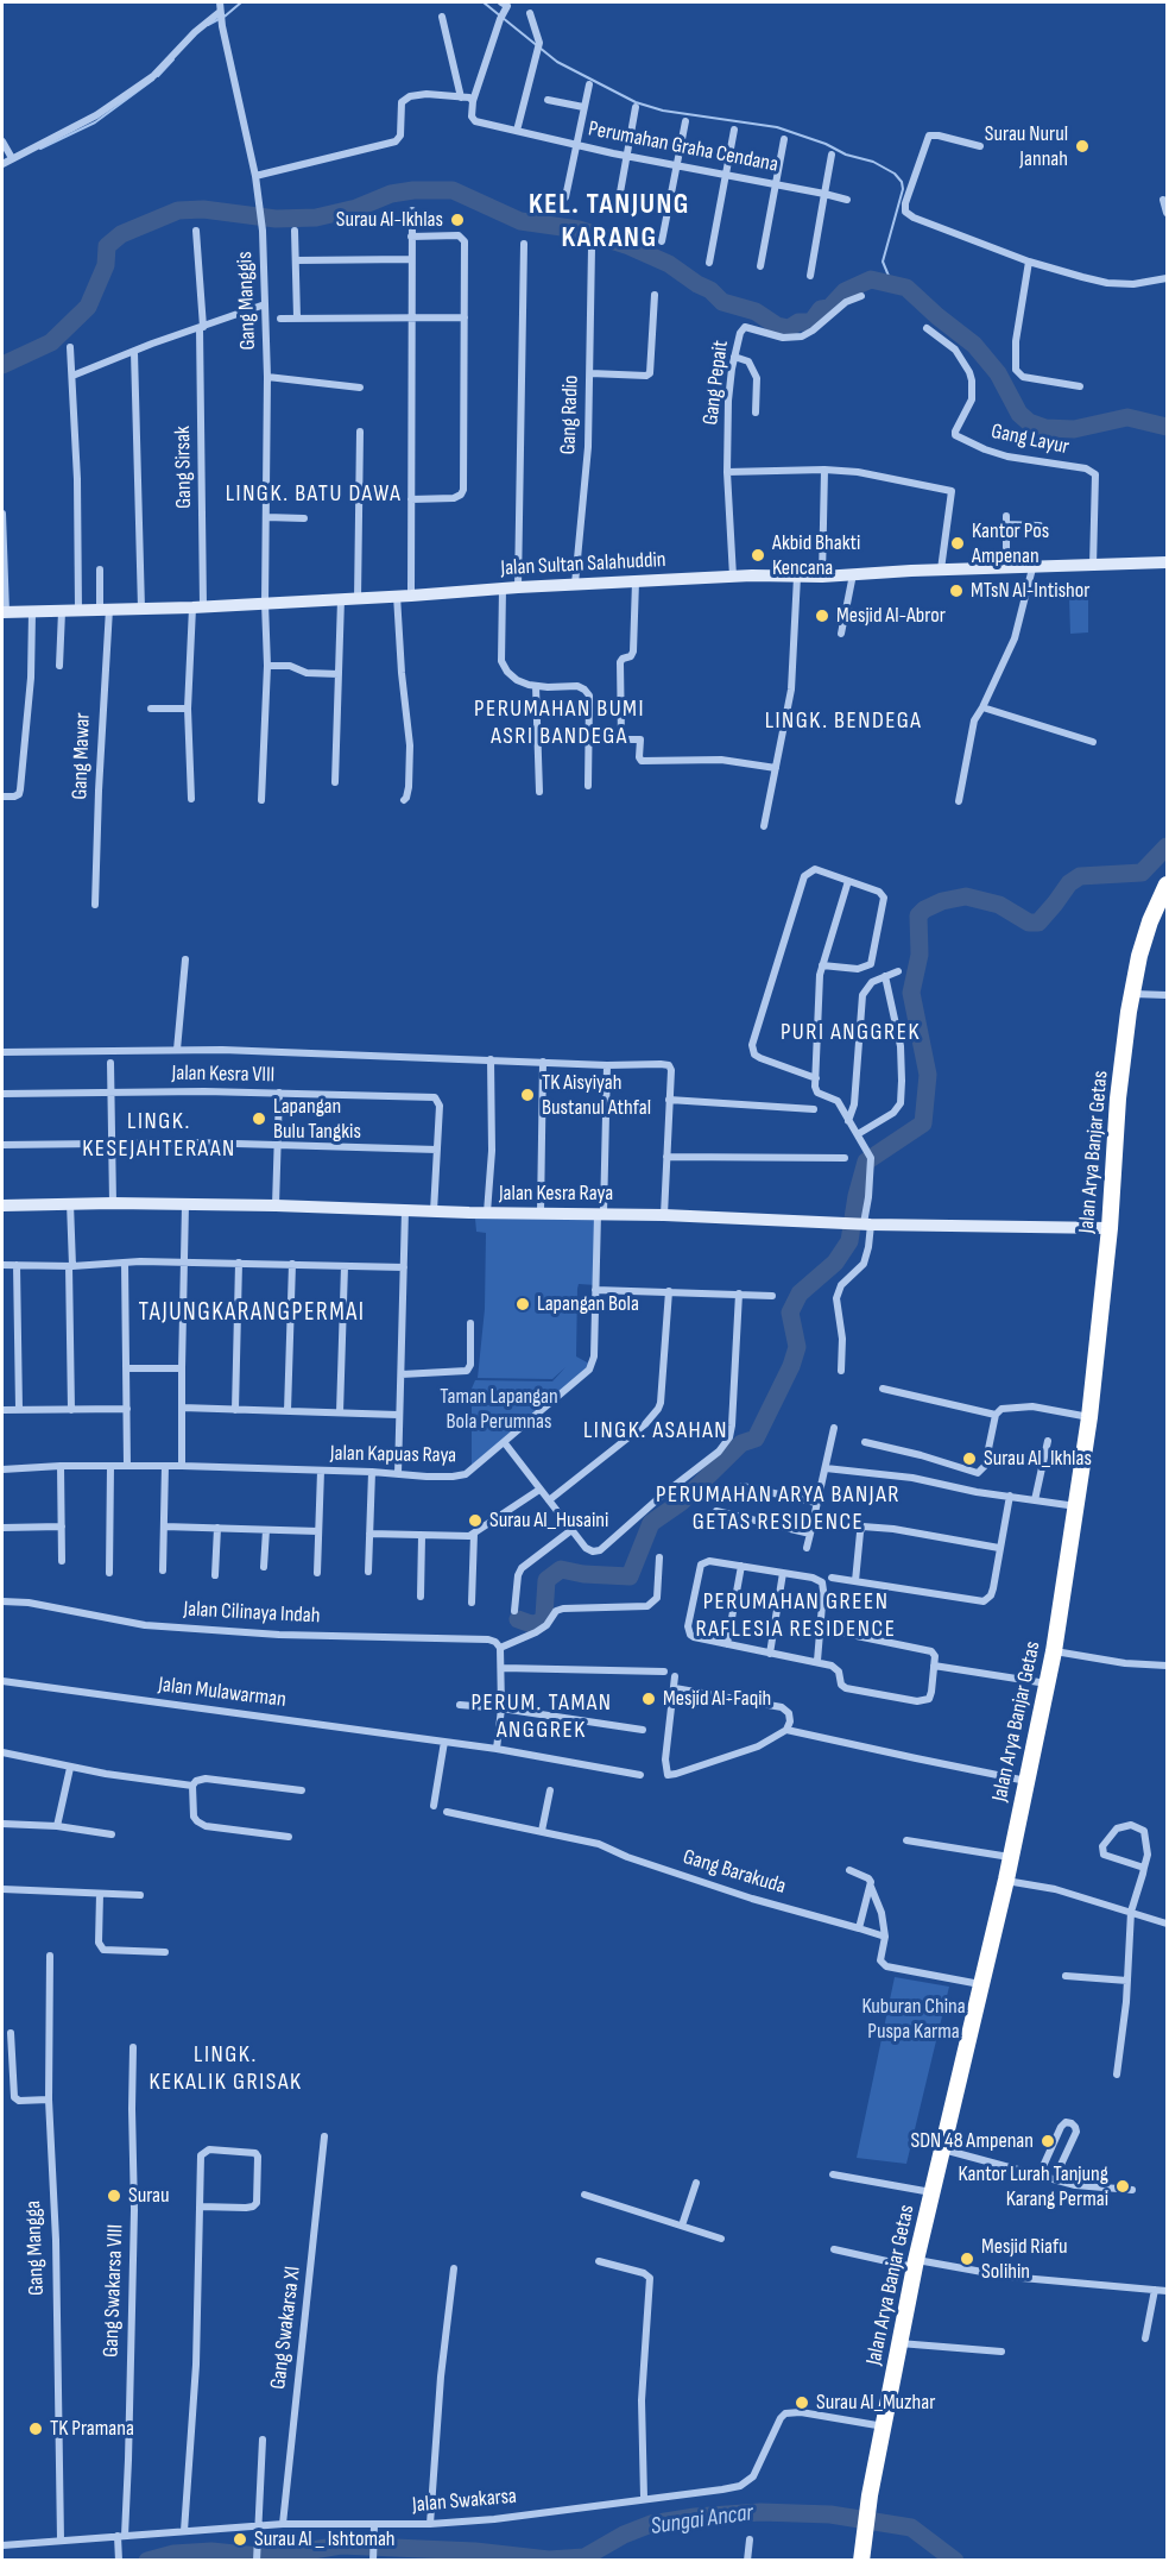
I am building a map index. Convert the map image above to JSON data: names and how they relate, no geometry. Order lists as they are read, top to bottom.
{
  "streets": {
    "highway": ["Jalan Arya Banjar Getas"],
    "main road": ["Jalan Sultan Salahuddin", "Jalan Kesra Raya"],
    "street": [
      "Perumahan Graha Cendana",
      "Gang Manggis",
      "Gang Pepait",
      "Gang Radio",
      "Gang Layur",
      "Gang Sirsak",
      "Gang Mawar",
      "Jalan Kesra VIII",
      "Jalan Kapuas Raya",
      "Jalan Cilinaya Indah",
      "Jalan Mulawarman",
      "Gang Barakuda",
      "Gang Mangga",
      "Gang Swakarsa VIII",
      "Gang Swakarsa XI",
      "Jalan Swakarsa"
    ]
  },
  "crossings": [
    ["Gang Manggis", "Jalan Sultan Salahuddin"],
    ["Gang Pepait", "Jalan Sultan Salahuddin"],
    ["Gang Radio", "Jalan Sultan Salahuddin"],
    ["Gang Layur", "Jalan Sultan Salahuddin"],
    ["Gang Sirsak", "Jalan Sultan Salahuddin"],
    ["Jalan Sultan Salahuddin", "Gang Mawar"],
    ["Jalan Arya Banjar Getas", "Jalan Kesra Raya"],
    ["Jalan Arya Banjar Getas", "Jalan Swakarsa"],
    ["Jalan Kesra Raya", "Jalan Kapuas Raya"],
    ["Gang Mangga", "Jalan Swakarsa"],
    ["Gang Swakarsa VIII", "Jalan Swakarsa"],
    ["Gang Swakarsa XI", "Jalan Swakarsa"]
  ],
  "districts": [
    "KEL. TANJUNG KARANG",
    "LINGK. BATU DAWA",
    "PERUMAHAN BUMI ASRI BANDEGA",
    "LINGK. BENDEGA",
    "PURI ANGGREK",
    "LINGK. KESEJAHTERAAN",
    "TAJUNGKARANGPERMAI",
    "LINGK. ASAHAN",
    "PERUMAHAN ARYA BANJAR GETAS RESIDENCE",
    "PERUMAHAN GREEN RAFLESIA RESIDENCE",
    "PERUM. TAMAN ANGGREK",
    "LINGK. KEKALIK GRISAK"
  ],
  "water": ["Sungai Ancar"],
  "parks": ["Taman Lapangan Bola Perumnas", "Kuburan China Puspa Karma"],
  "places": [
    "Surau Nurul Jannah",
    "Surau Al-Ikhlas",
    "Kantor Pos Ampenan",
    "Akbid Bhakti Kencana",
    "MTsN Al-Intishor",
    "Mesjid Al-Abror",
    "TK Aisyiyah Bustanul Athfal",
    "Lapangan Bulu Tangkis",
    "Lapangan Bola",
    "Surau Al_Ikhlas",
    "Surau Al_Husaini",
    "Mesjid Al-Faqih",
    "SDN 48 Ampenan",
    "Kantor Lurah Tanjung Karang Permai",
    "Surau",
    "Mesjid Riafu Solihin",
    "Surau Al_Muzhar",
    "TK Pramana",
    "Surau Al _ Ishtomah"
  ]
}
